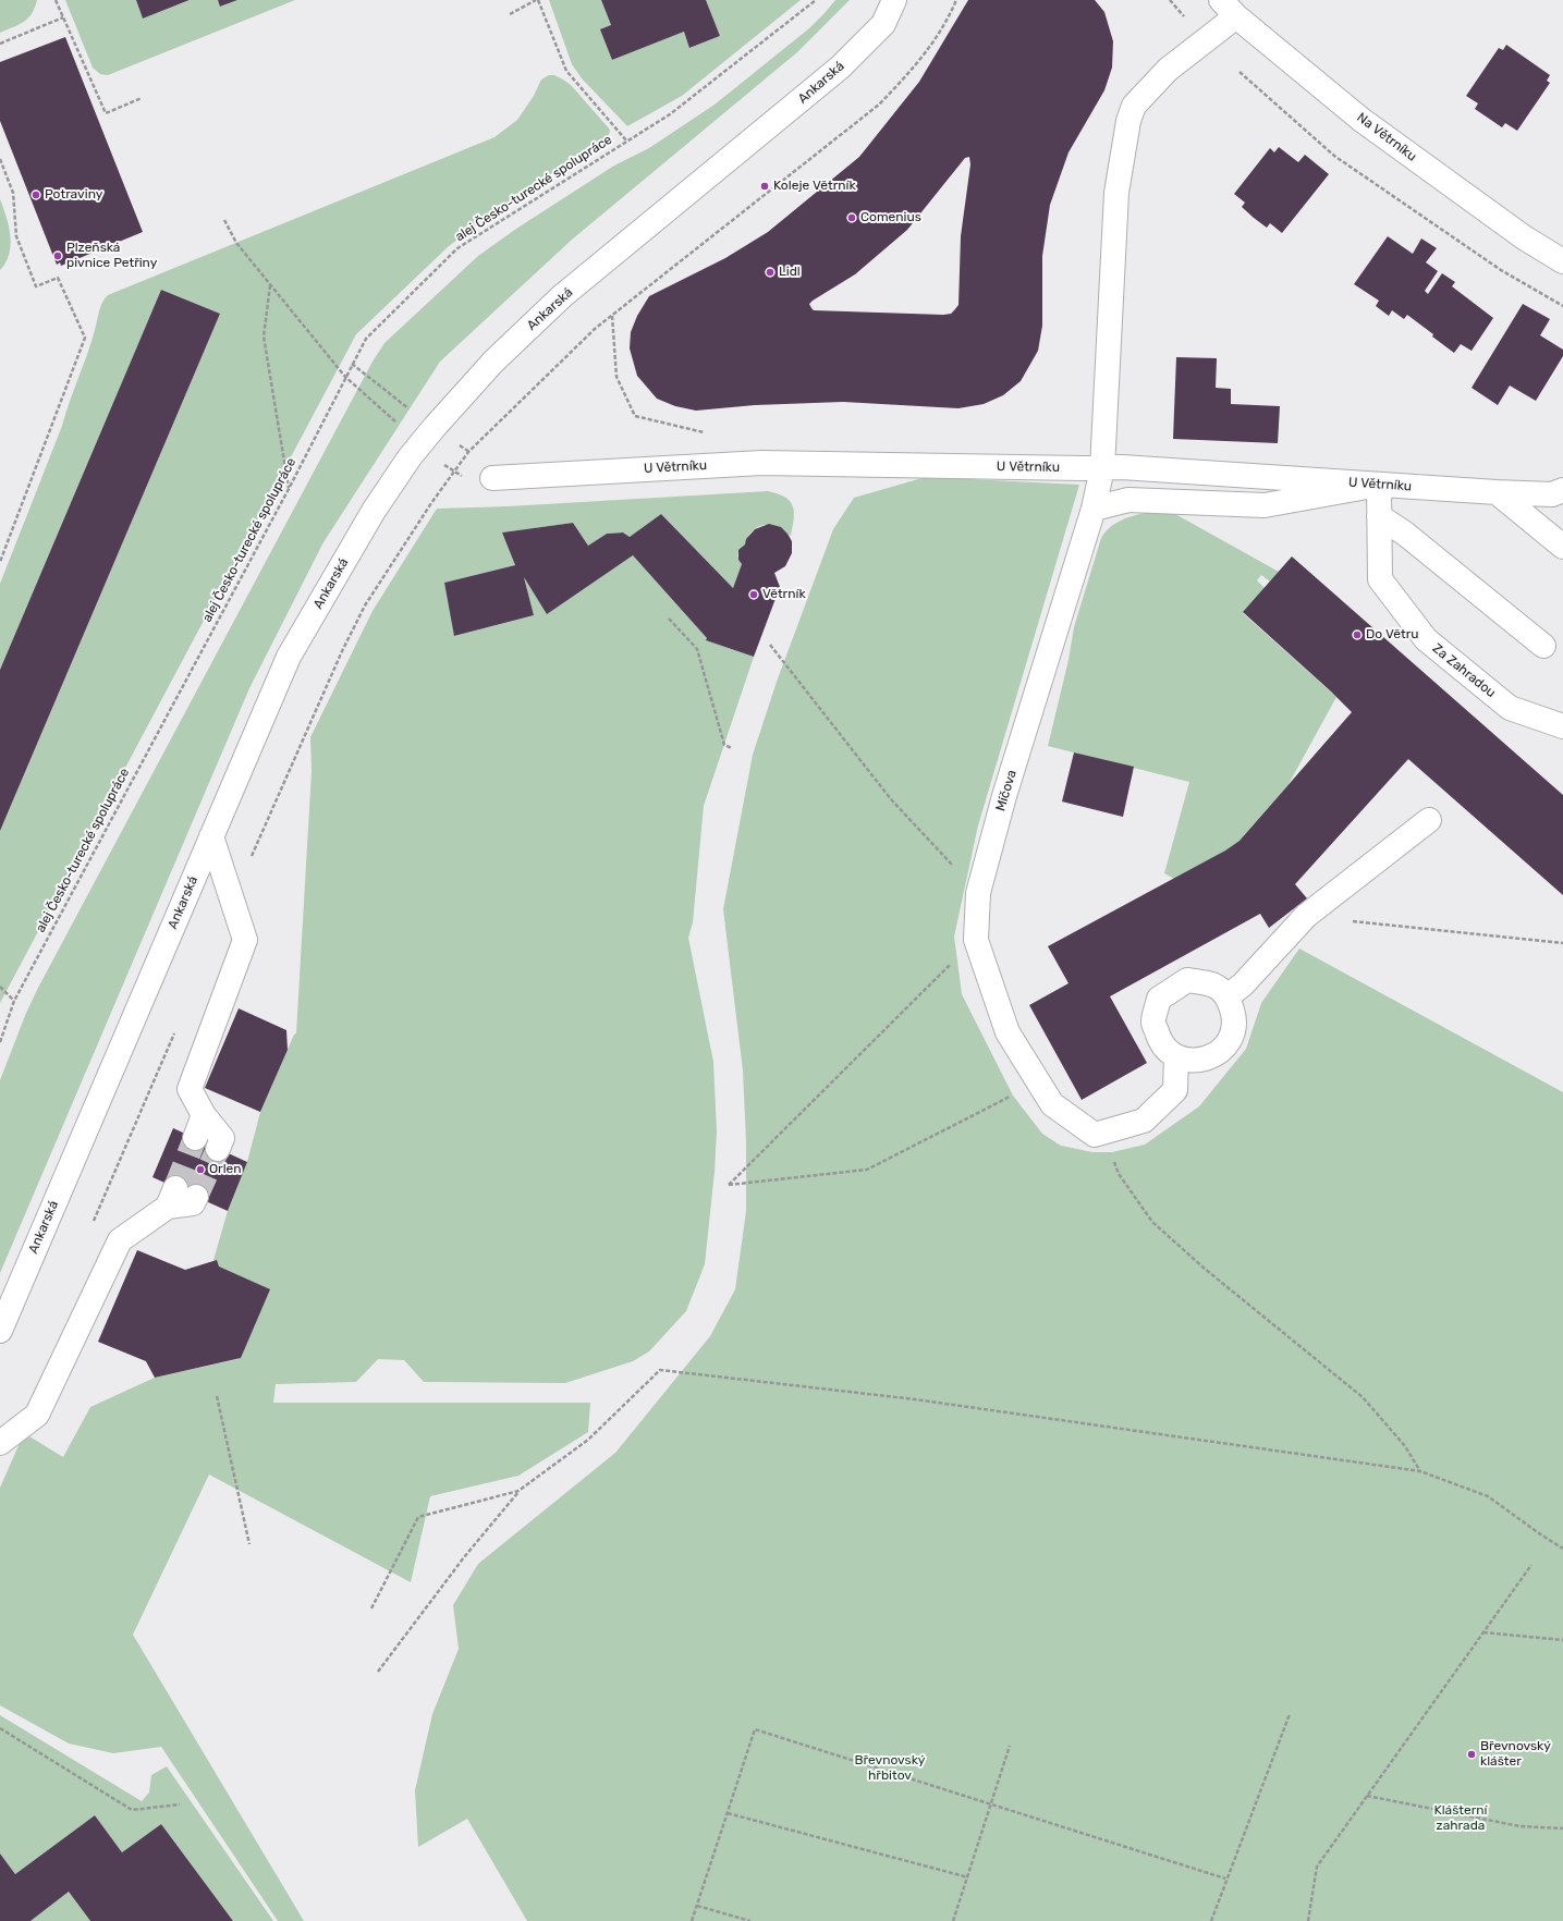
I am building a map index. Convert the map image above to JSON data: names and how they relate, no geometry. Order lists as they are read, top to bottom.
{
  "streets": {
    "street": [
      "Ankarská",
      "Na Větrníku",
      "U Větrníku",
      "Za Zahradou",
      "Míčova"
    ],
    "path": ["alej Česko-turecké spolupráce"]
  },
  "crossings": [
    ["Na Větrníku", "Míčova"],
    ["U Větrníku", "Za Zahradou"],
    ["U Větrníku", "Míčova"]
  ],
  "parks": ["Břevnovský hřbitov", "Klášterní zahrada"],
  "places": [
    "Koleje Větrník",
    "Potraviny",
    "Comenius",
    "Plzeňská pivnice Petřiny",
    "Lidl",
    "Větrník",
    "Do Větru",
    "Orlen",
    "Břevnovský klášter"
  ]
}
